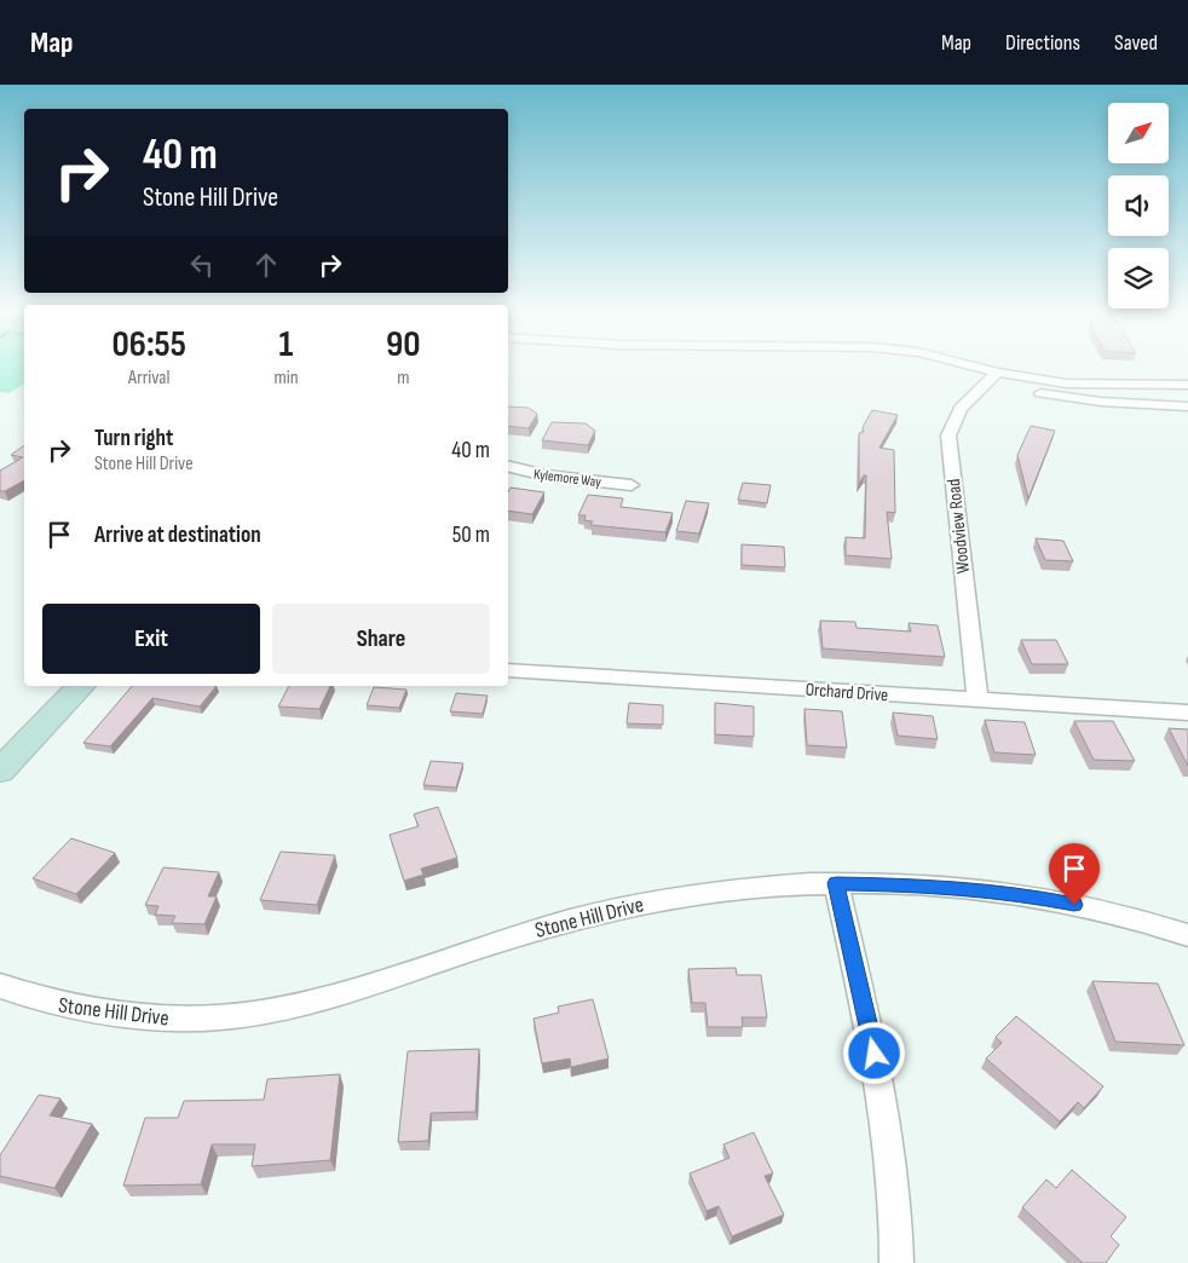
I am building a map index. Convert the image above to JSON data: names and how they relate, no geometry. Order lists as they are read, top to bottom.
{
  "streets": {
    "street": [
      "Kylemore Way",
      "Woodview Road",
      "Orchard Drive",
      "Stone Hill Drive"
    ]
  },
  "crossings": [
    ["Woodview Road", "Orchard Drive"]
  ],
  "north": "top right",
  "page": {
    "header": "Map",
    "nav": ["Map", "Directions", "Saved"],
    "turn": ["40 m", "Stone Hill Drive"],
    "eta": [
      "06:55",
      "Arrival",
      "1",
      "min",
      "90",
      "m"
    ],
    "list": [
      {
        "name": "Turn right",
        "note": "Stone Hill Drive",
        "value": "40 m"
      },
      {
        "name": "Arrive at destination",
        "value": "50 m"
      }
    ],
    "buttons": ["Exit", "Share"]
  }
}
